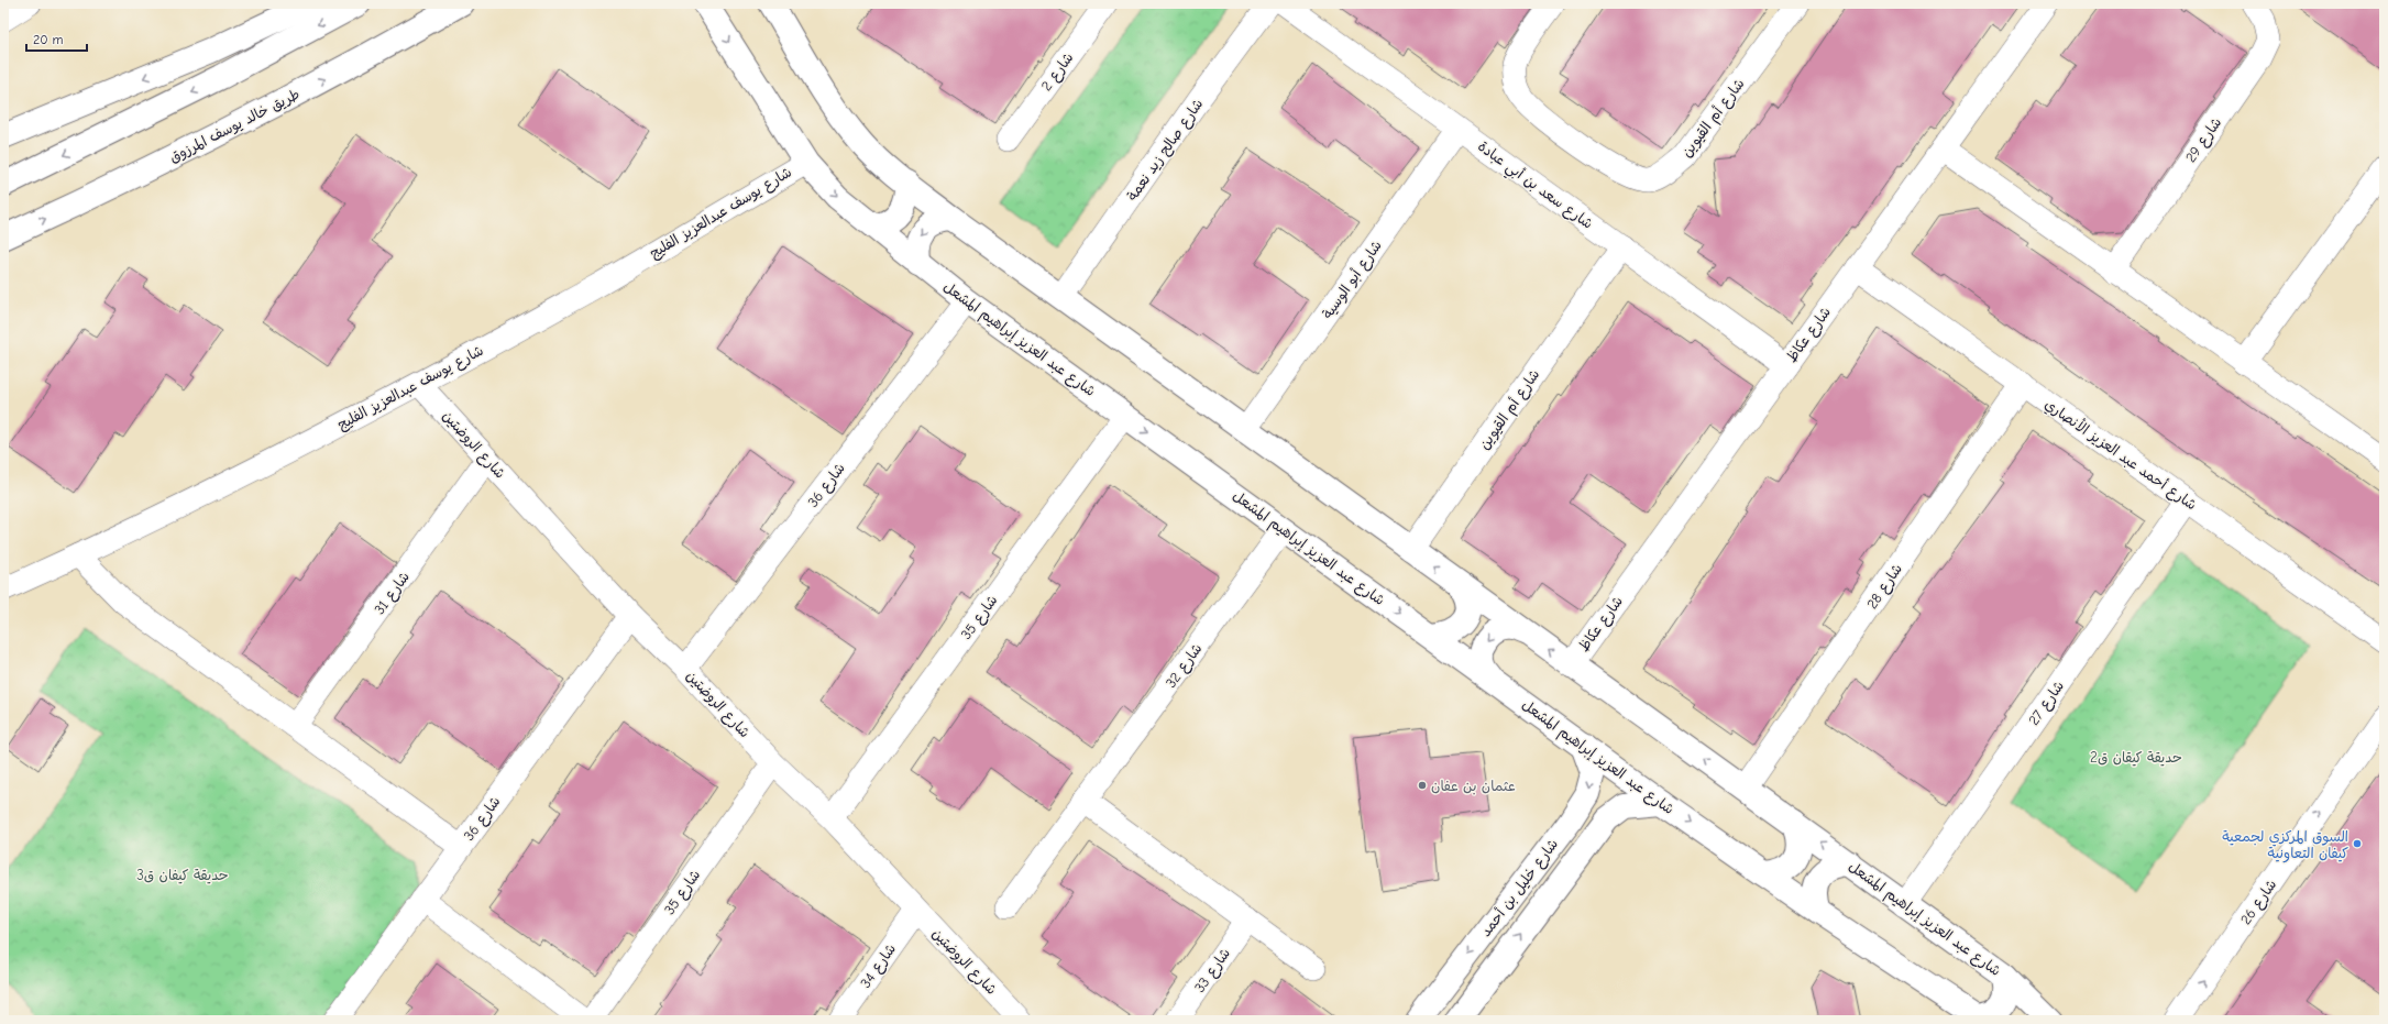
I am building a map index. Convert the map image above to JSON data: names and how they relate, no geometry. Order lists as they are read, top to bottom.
{
  "streets": {
    "main road": ["طريق خالد يوسف المرزوق", "شارع عبد العزيز إبراهيم المشعل", "شارع خليل بن أحمد"],
    "street": [
      "شارع 2",
      "شارع أم القيوين",
      "شارع 29",
      "شارع صالح زيد نعمة",
      "شارع سعد بن أبي عبادة",
      "شارع يوسف عبدالعزيز الفليج",
      "شارع أبو الوسية",
      "شارع عكاظ",
      "شارع الروضتين",
      "شارع أحمد عبد العزيز الأنصاري",
      "شارع 36",
      "شارع 28",
      "شارع 31",
      "شارع 35",
      "شارع 32",
      "شارع 27",
      "شارع 26",
      "شارع 34",
      "شارع 33"
    ]
  },
  "crossings": [
    ["شارع أم القيوين", "شارع سعد بن أبي عبادة"],
    ["شارع أم القيوين", "شارع عبد العزيز إبراهيم المشعل"],
    ["شارع صالح زيد نعمة", "شارع عبد العزيز إبراهيم المشعل"],
    ["شارع سعد بن أبي عبادة", "شارع أبو الوسية"],
    ["شارع سعد بن أبي عبادة", "شارع عكاظ"],
    ["شارع يوسف عبدالعزيز الفليج", "شارع عبد العزيز إبراهيم المشعل"],
    ["شارع يوسف عبدالعزيز الفليج", "شارع الروضتين"],
    ["شارع أبو الوسية", "شارع عبد العزيز إبراهيم المشعل"],
    ["شارع عكاظ", "شارع عبد العزيز إبراهيم المشعل"],
    ["شارع عكاظ", "شارع أحمد عبد العزيز الأنصاري"],
    ["شارع عبد العزيز إبراهيم المشعل", "شارع 36"],
    ["شارع عبد العزيز إبراهيم المشعل", "شارع 28"],
    ["شارع عبد العزيز إبراهيم المشعل", "شارع 35"],
    ["شارع عبد العزيز إبراهيم المشعل", "شارع 32"],
    ["شارع عبد العزيز إبراهيم المشعل", "شارع 27"],
    ["شارع عبد العزيز إبراهيم المشعل", "شارع خليل بن أحمد"],
    ["شارع الروضتين", "شارع 36"],
    ["شارع الروضتين", "شارع 31"],
    ["شارع الروضتين", "شارع 35"],
    ["شارع الروضتين", "شارع 34"],
    ["شارع أحمد عبد العزيز الأنصاري", "شارع 28"],
    ["شارع أحمد عبد العزيز الأنصاري", "شارع 27"]
  ],
  "one_way": ["شارع 26"],
  "parks": ["حديقة كيقان ق2", "حديقة كيفان ق3"],
  "places": ["عثمان بن عفان", "السوق المركزي لجمعية كيفان التعاونية"],
  "scale_bar": "20 m"
}
